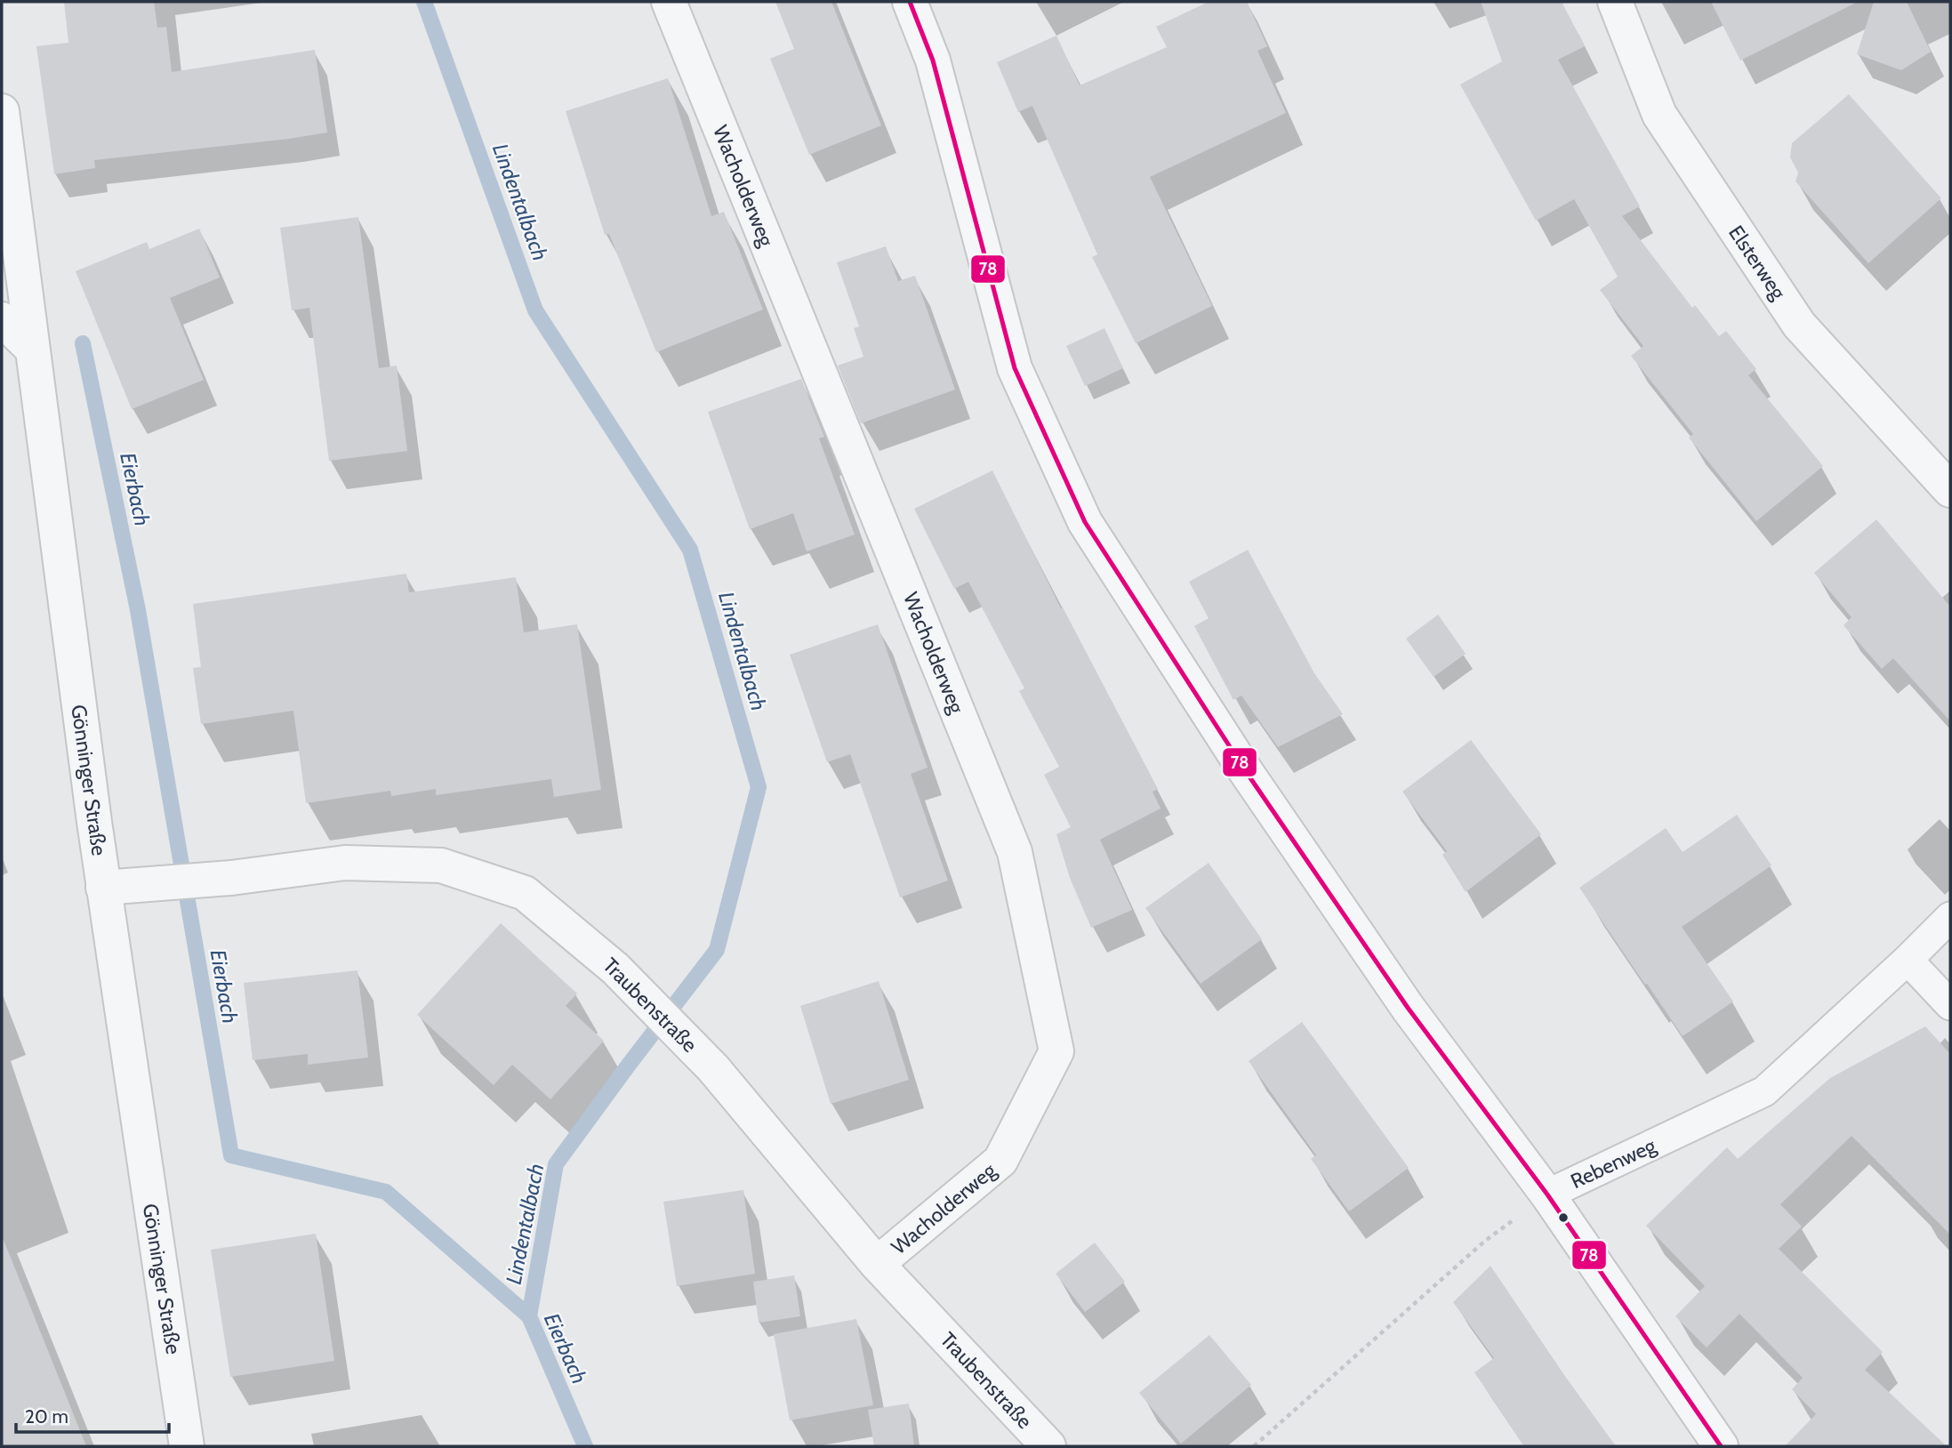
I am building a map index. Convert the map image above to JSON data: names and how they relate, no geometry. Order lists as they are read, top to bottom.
{
  "streets": {
    "street": [
      "Wacholderweg",
      "Elsterweg",
      "Gönninger Straße",
      "Traubenstraße"
    ],
    "lane": ["Rebenweg"]
  },
  "crossings": [
    ["Wacholderweg", "Traubenstraße"],
    ["Gönninger Straße", "Traubenstraße"]
  ],
  "water": ["Lindentalbach", "Eierbach"],
  "lines": ["transit line 78"],
  "scale_bar": "20 m"
}
